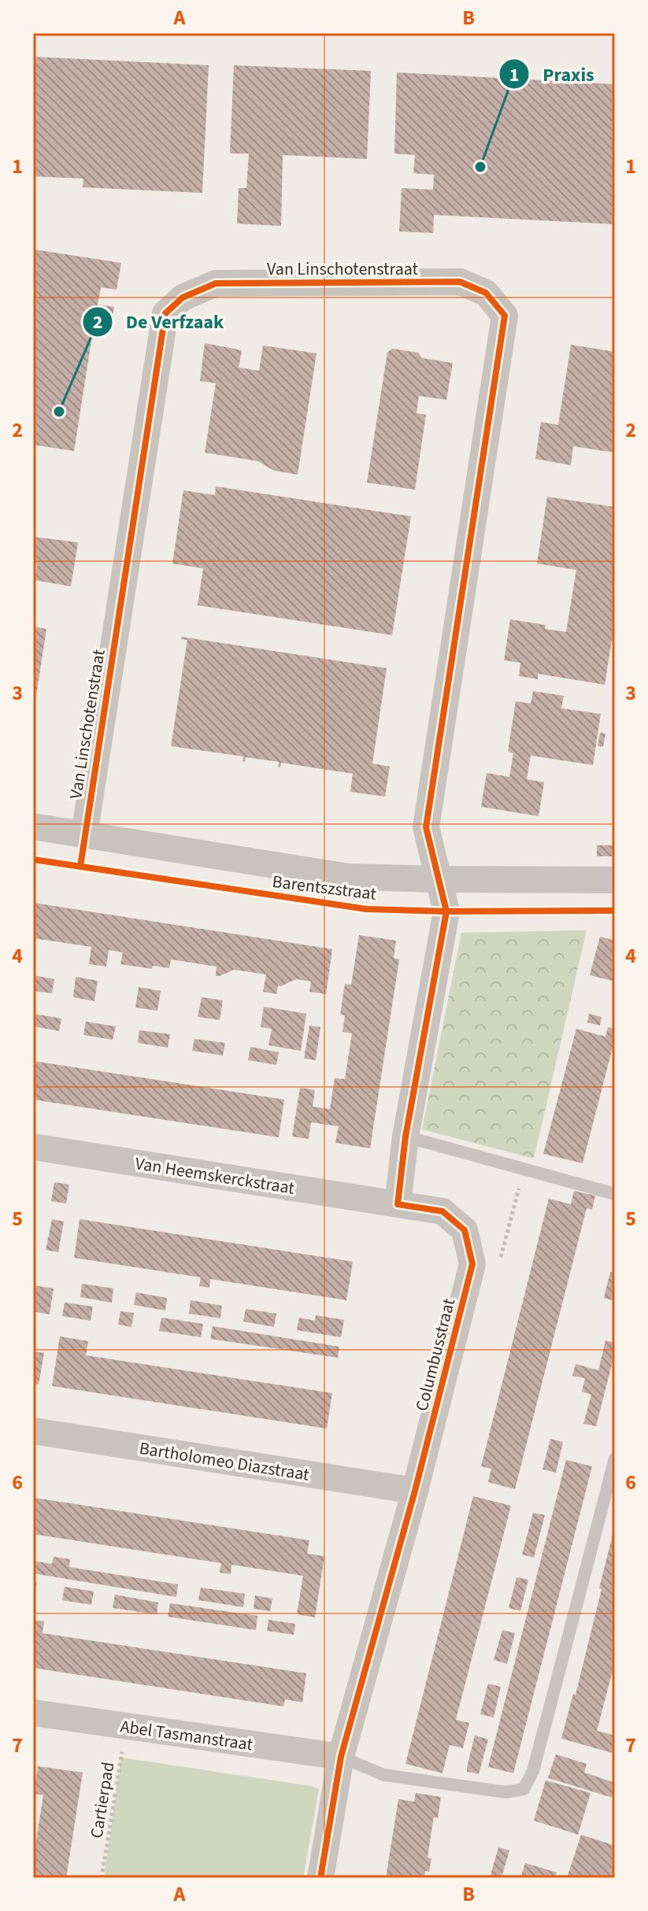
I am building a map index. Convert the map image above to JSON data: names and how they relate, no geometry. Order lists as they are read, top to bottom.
{
  "streets": {
    "street": [
      "Van Linschotenstraat",
      "Barentszstraat",
      "Van Heemskerckstraat",
      "Columbusstraat",
      "Bartholomeo Diazstraat",
      "Abel Tasmanstraat"
    ],
    "path": ["Cartierpad"]
  },
  "crossings": [
    ["Van Linschotenstraat", "Barentszstraat"],
    ["Van Heemskerckstraat", "Columbusstraat"],
    ["Columbusstraat", "Bartholomeo Diazstraat"],
    ["Columbusstraat", "Abel Tasmanstraat"],
    ["Abel Tasmanstraat", "Cartierpad"]
  ],
  "places": ["Praxis", "De Verfzaak"],
  "grid": {
    "columns": ["A", "B"],
    "rows": [
      "1",
      "2",
      "3",
      "4",
      "5",
      "6",
      "7"
    ]
  }
}
